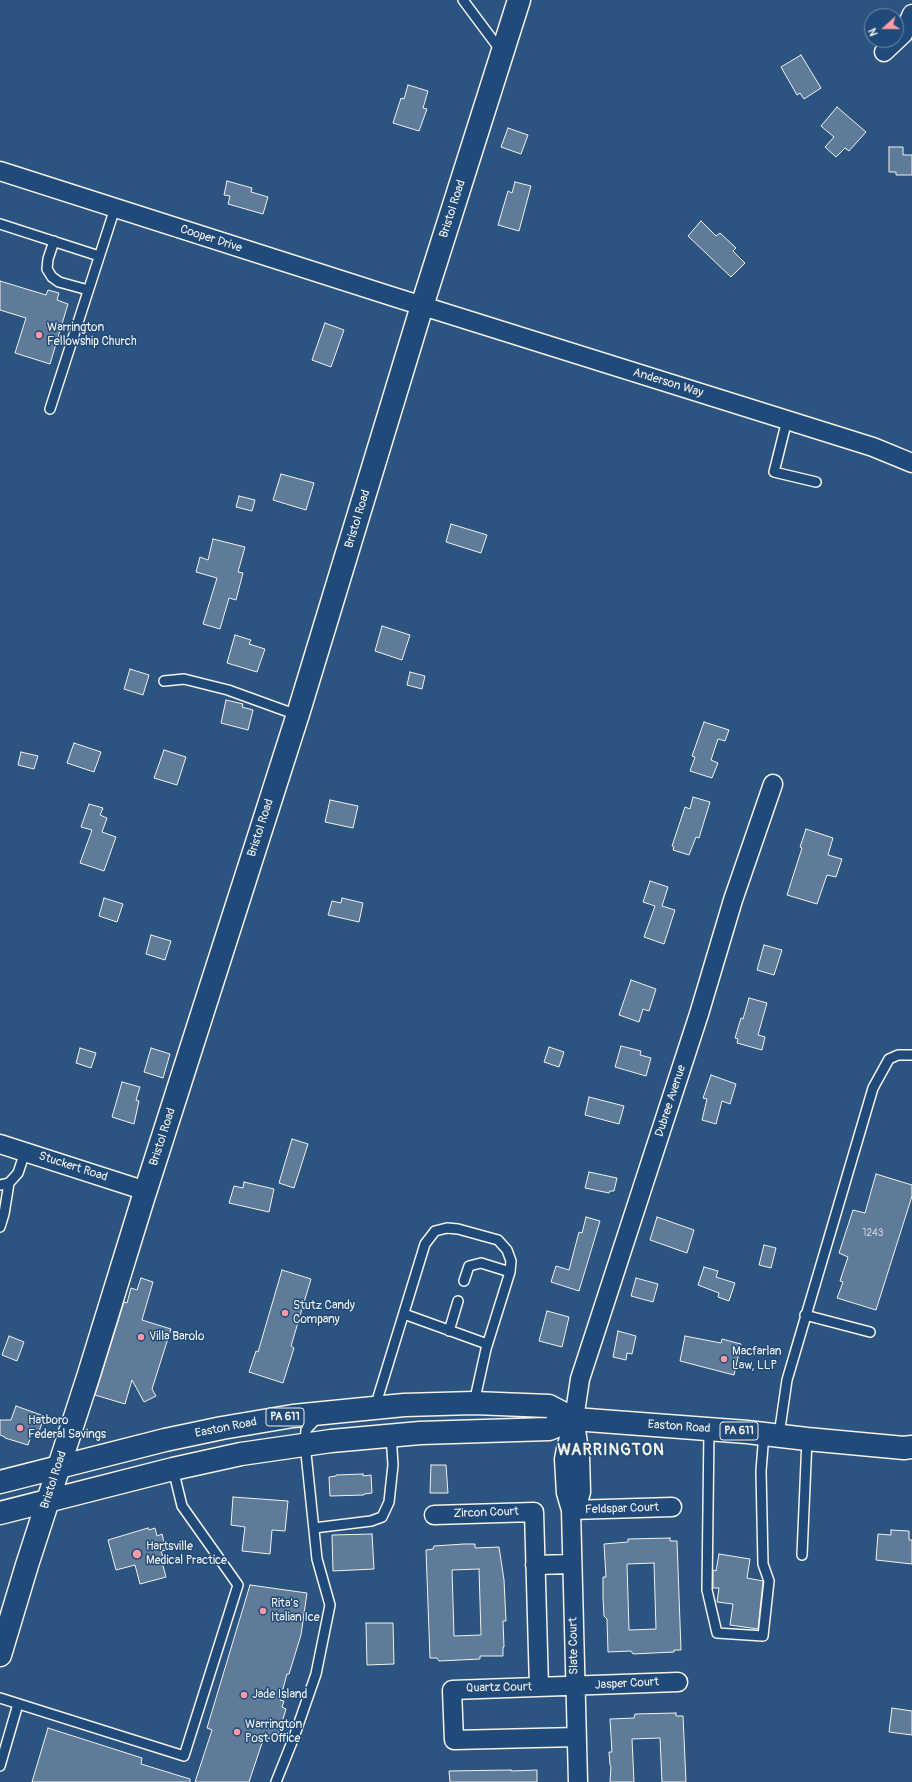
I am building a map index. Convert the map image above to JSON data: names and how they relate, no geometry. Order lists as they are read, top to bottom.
{
  "streets": {
    "main road": ["Bristol Road", "PA 611", "Easton Road"],
    "street": [
      "Cooper Drive",
      "Anderson Way",
      "Dubree Avenue",
      "Stuckert Road",
      "Feldspar Court",
      "Zircon Court",
      "Slate Court",
      "Jasper Court",
      "Quartz Court"
    ]
  },
  "crossings": [
    ["Bristol Road", "Cooper Drive"],
    ["Bristol Road", "Anderson Way"],
    ["Bristol Road", "Stuckert Road"],
    ["Bristol Road", "Easton Road"],
    ["Cooper Drive", "Anderson Way"],
    ["Dubree Avenue", "Easton Road"],
    ["Feldspar Court", "Slate Court"],
    ["Zircon Court", "Quartz Court"],
    ["Slate Court", "Jasper Court"],
    ["Slate Court", "Quartz Court"],
    ["Jasper Court", "Quartz Court"]
  ],
  "districts": ["WARRINGTON"],
  "places": [
    "Warrington Fellowship Church",
    "Stutz Candy Company",
    "Villa Barolo",
    "Macfarlan Law, LLP",
    "Hatboro Federal Savings",
    "Hartsville Medical Practice",
    "Rita's Italian Ice",
    "Jade Island",
    "Warrington Post Office"
  ],
  "house_numbers": ["1243"],
  "north": "left"
}
